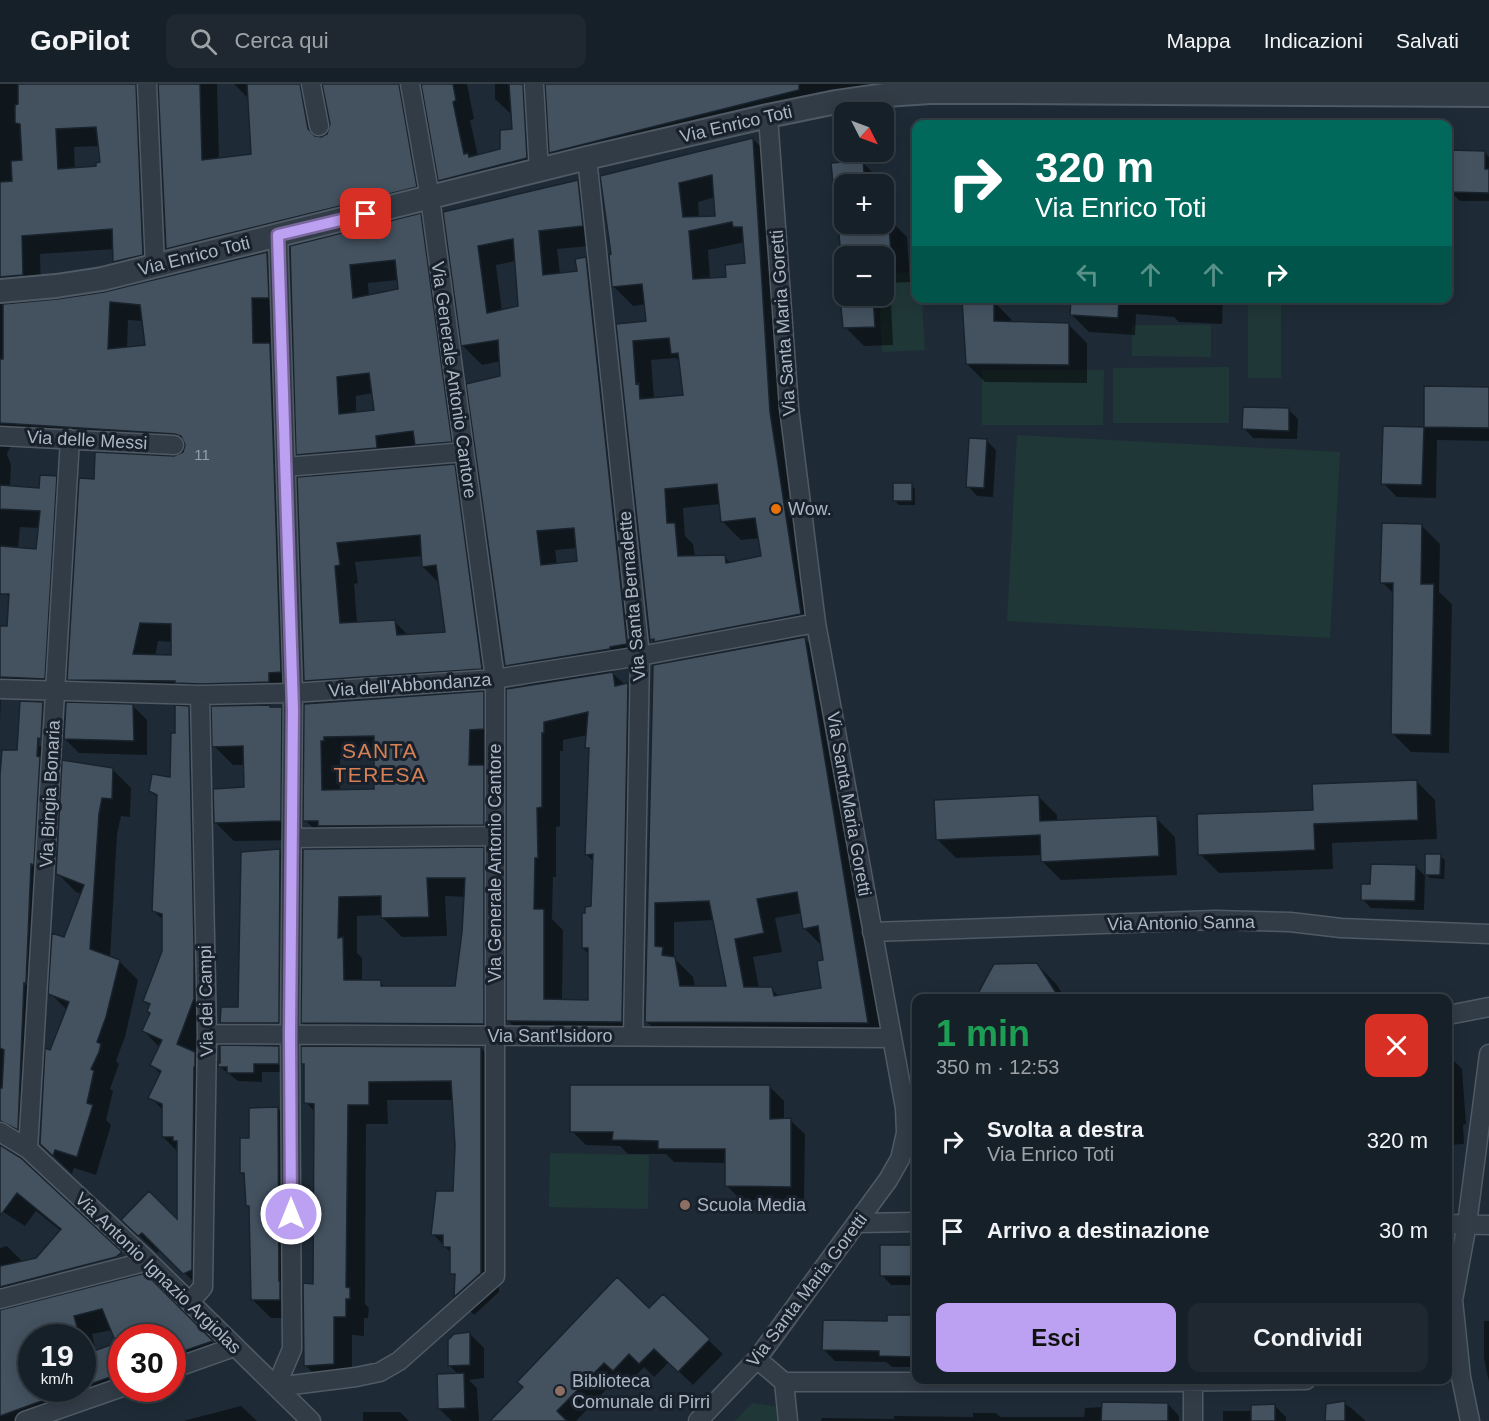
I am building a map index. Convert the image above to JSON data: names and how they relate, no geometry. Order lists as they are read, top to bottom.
{
  "streets": {
    "street": [
      "Via Enrico Toti",
      "Via Santa Maria Goretti",
      "Via Generale Antonio Cantore",
      "Via delle Messi",
      "Via Santa Bernadette",
      "Via dell'Abbondanza",
      "Via Bingia Bonaria",
      "Via Antonio Sanna",
      "Via dei Campi",
      "Via Sant'Isidoro",
      "Via Antonio Ignazio Argiolas"
    ]
  },
  "crossings": [
    ["Via Enrico Toti", "Via Santa Maria Goretti"],
    ["Via Enrico Toti", "Via Generale Antonio Cantore"],
    ["Via Enrico Toti", "Via Santa Bernadette"],
    ["Via Santa Maria Goretti", "Via dell'Abbondanza"],
    ["Via Santa Maria Goretti", "Via Antonio Sanna"],
    ["Via Santa Maria Goretti", "Via Sant'Isidoro"],
    ["Via Generale Antonio Cantore", "Via dell'Abbondanza"],
    ["Via Generale Antonio Cantore", "Via Sant'Isidoro"],
    ["Via Generale Antonio Cantore", "Via Antonio Ignazio Argiolas"],
    ["Via delle Messi", "Via Bingia Bonaria"],
    ["Via Santa Bernadette", "Via dell'Abbondanza"],
    ["Via Santa Bernadette", "Via Sant'Isidoro"],
    ["Via dell'Abbondanza", "Via Bingia Bonaria"],
    ["Via dell'Abbondanza", "Via dei Campi"],
    ["Via Bingia Bonaria", "Via Antonio Ignazio Argiolas"],
    ["Via dei Campi", "Via Sant'Isidoro"],
    ["Via dei Campi", "Via Antonio Ignazio Argiolas"]
  ],
  "districts": ["SANTA TERESA"],
  "places": ["Wow.", "Scuola Media", "Biblioteca Comunale di Pirri"],
  "house_numbers": ["11"],
  "north": "bottom right",
  "page": {
    "header": "GoPilot",
    "search": "Cerca qui",
    "nav": ["Mappa", "Indicazioni", "Salvati"],
    "map_buttons": ["+", "−"],
    "turn": ["320 m", "Via Enrico Toti"],
    "heading": ["1 min", "350 m · 12:53"],
    "list": [
      {
        "name": "Svolta a destra",
        "note": "Via Enrico Toti",
        "value": "320 m"
      },
      {
        "name": "Arrivo a destinazione",
        "value": "30 m"
      }
    ],
    "buttons": ["Esci", "Condividi"],
    "speed": "19 km/h",
    "limit": "30"
  }
}
